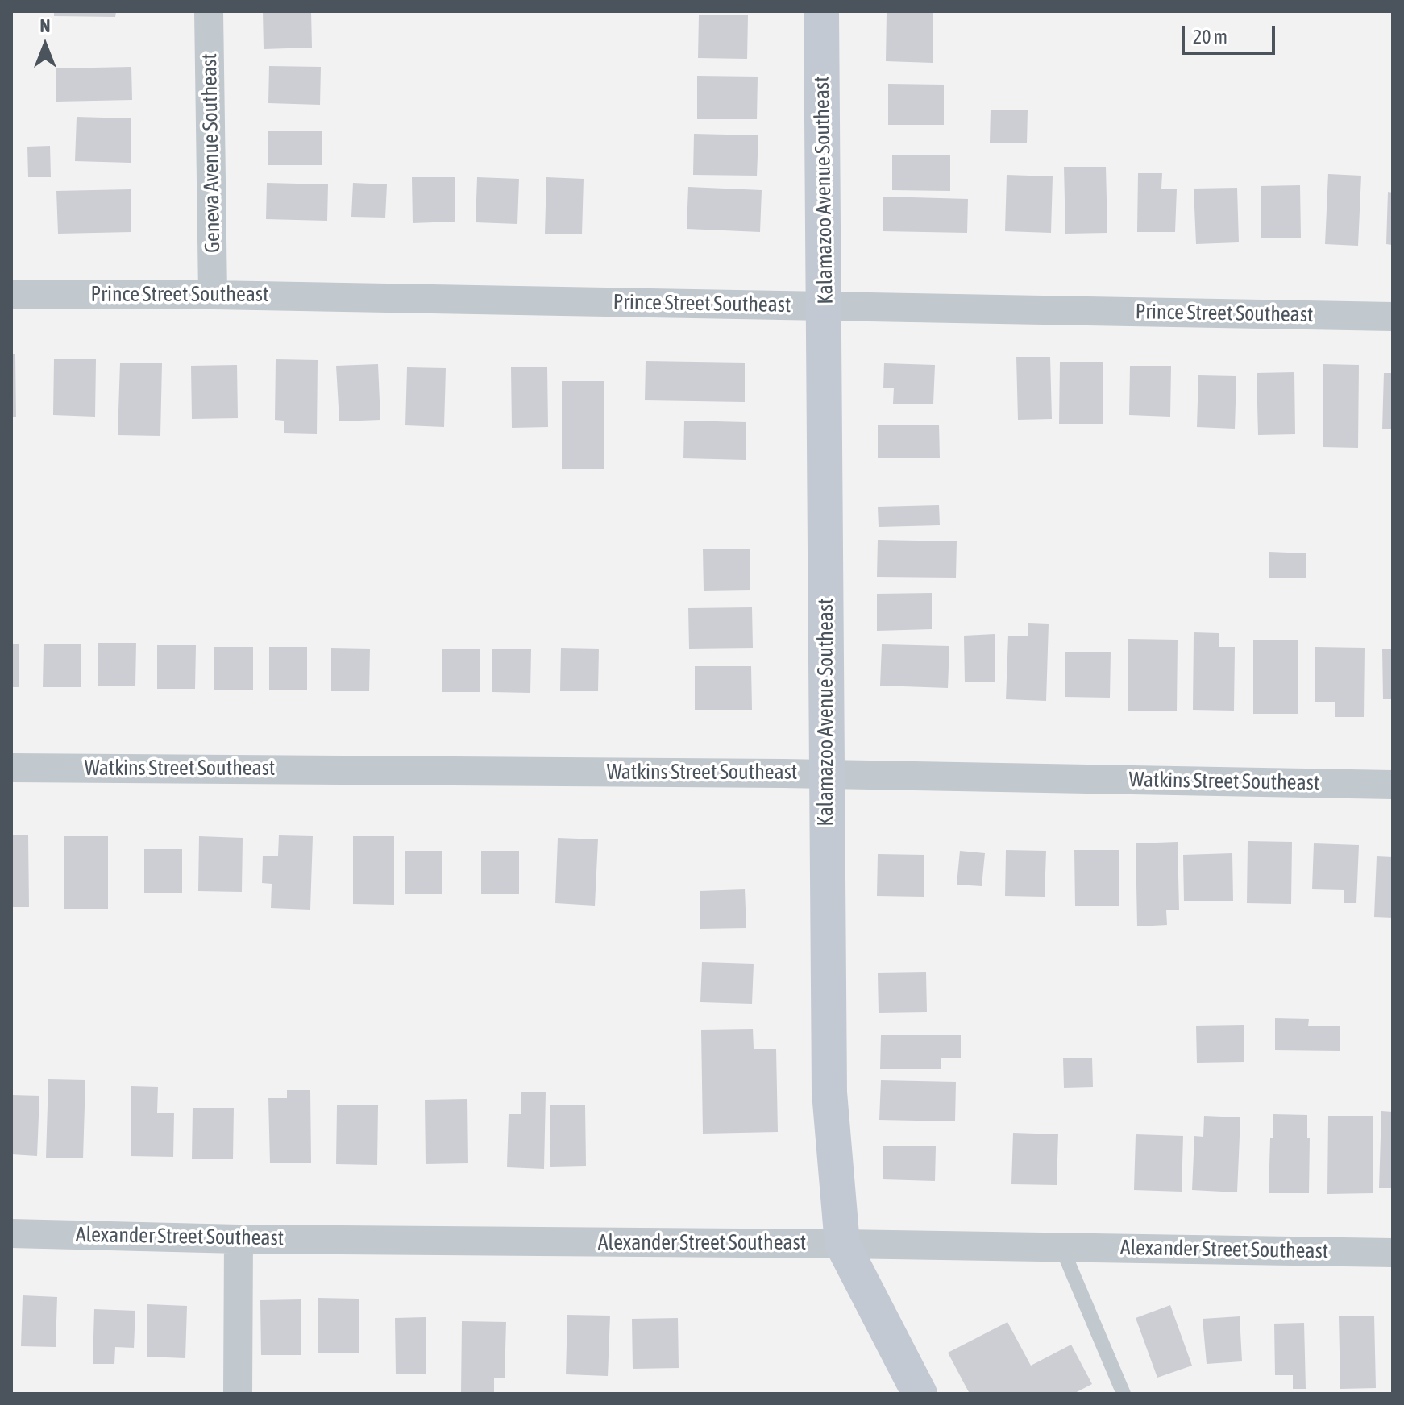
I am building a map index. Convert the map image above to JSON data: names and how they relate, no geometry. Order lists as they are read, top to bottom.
{
  "streets": {
    "street": [
      "Geneva Avenue Southeast",
      "Kalamazoo Avenue Southeast",
      "Prince Street Southeast",
      "Watkins Street Southeast",
      "Alexander Street Southeast"
    ]
  },
  "crossings": [
    ["Geneva Avenue Southeast", "Prince Street Southeast"],
    ["Kalamazoo Avenue Southeast", "Prince Street Southeast"],
    ["Kalamazoo Avenue Southeast", "Watkins Street Southeast"],
    ["Kalamazoo Avenue Southeast", "Alexander Street Southeast"]
  ],
  "scale_bar": "20 m",
  "north": "top"
}
